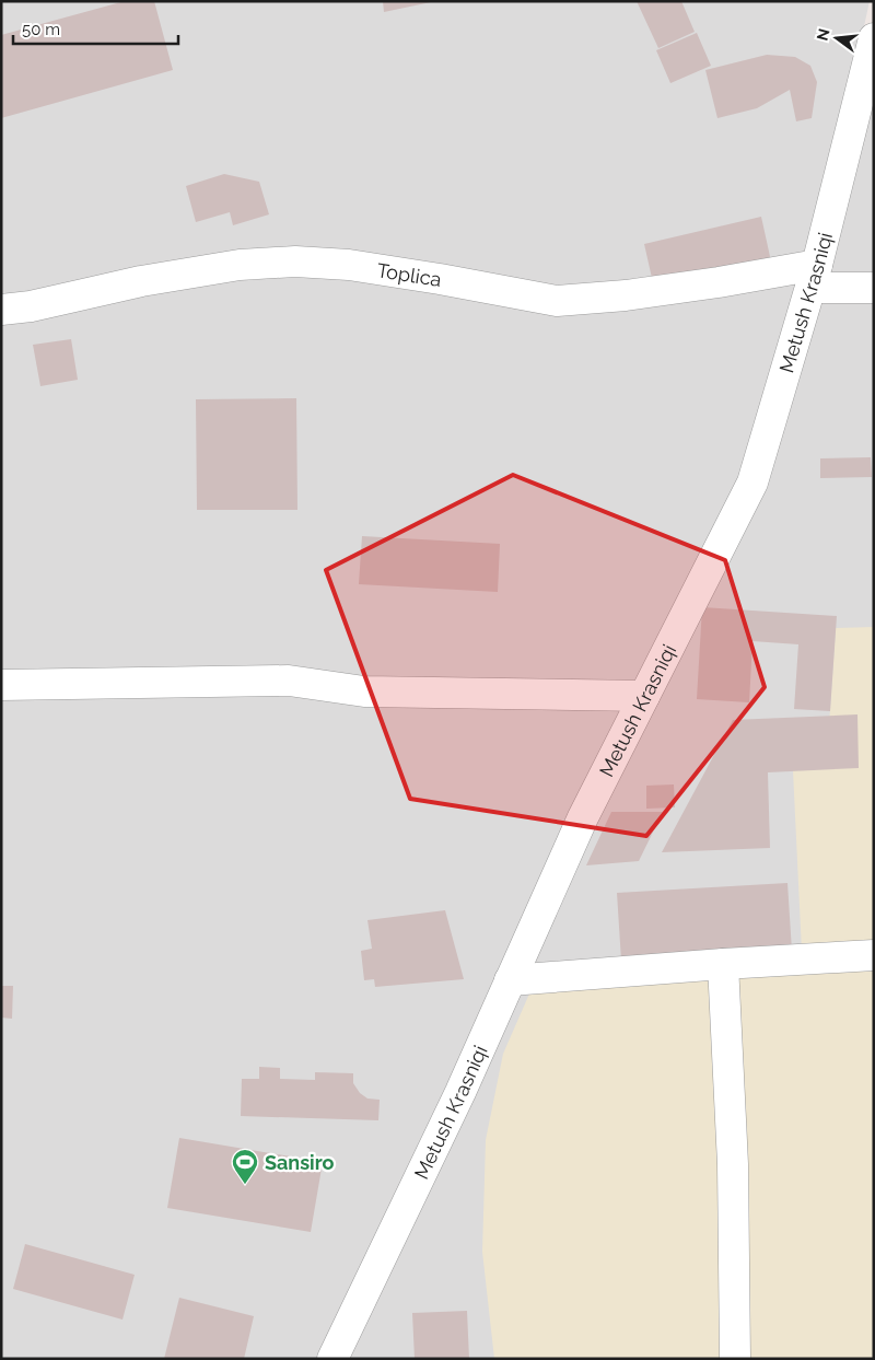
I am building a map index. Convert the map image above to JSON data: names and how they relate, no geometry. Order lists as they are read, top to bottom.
{
  "streets": {
    "street": ["Toplica", "Metush Krasniqi"]
  },
  "crossings": [
    ["Toplica", "Metush Krasniqi"]
  ],
  "places": {
    "sports": ["Sansiro"]
  },
  "scale_bar": "50 m",
  "north": "left"
}
